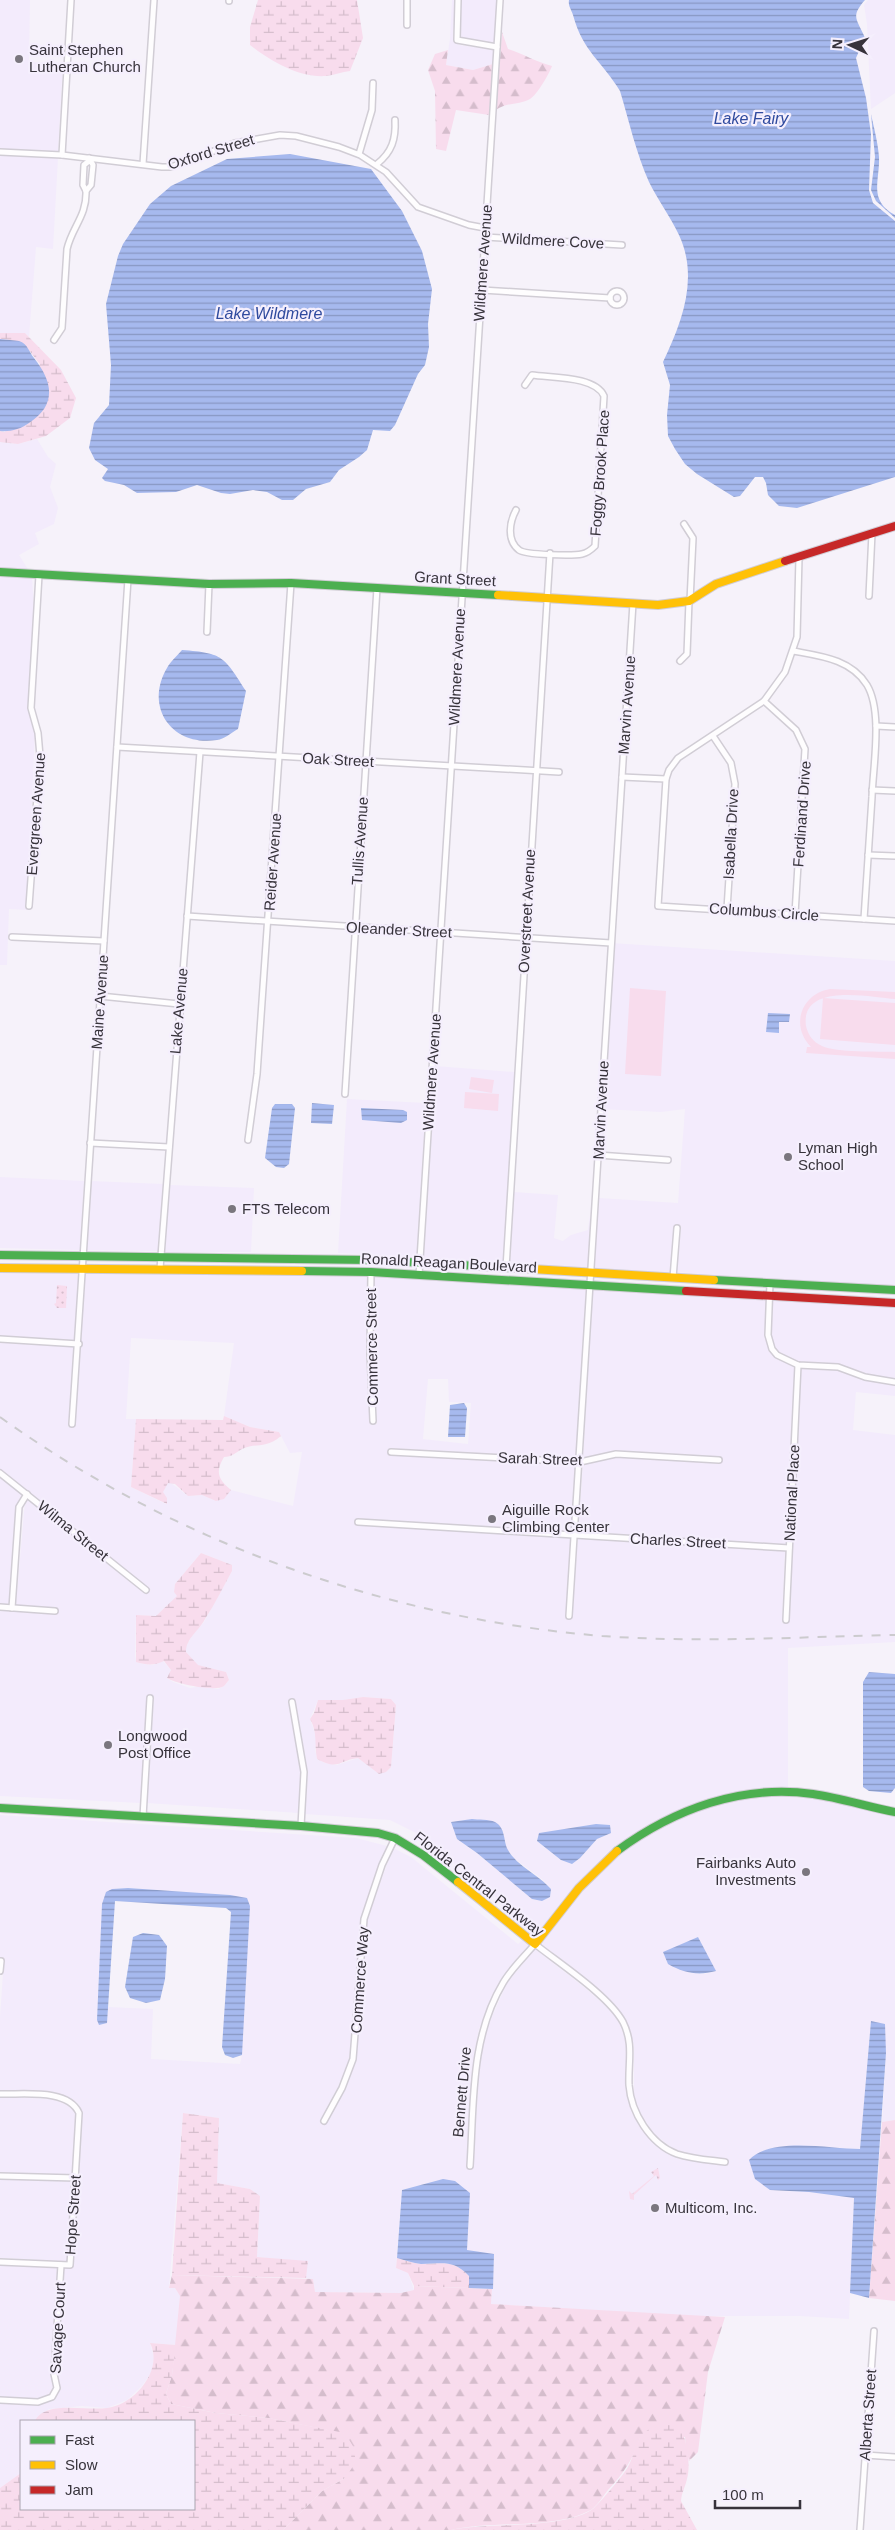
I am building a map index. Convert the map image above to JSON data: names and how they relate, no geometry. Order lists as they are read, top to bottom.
{
  "streets": {
    "street": [
      "Oxford Street",
      "Wildmere Cove",
      "Wildmere Avenue",
      "Foggy Brook Place",
      "Grant Street",
      "Marvin Avenue",
      "Oak Street",
      "Evergreen Avenue",
      "Ferdinand Drive",
      "Isabella Drive",
      "Tullis Avenue",
      "Reider Avenue",
      "Overstreet Avenue",
      "Columbus Circle",
      "Oleander Street",
      "Maine Avenue",
      "Lake Avenue",
      "Ronald Reagan Boulevard",
      "Commerce Street",
      "Sarah Street",
      "National Place",
      "Wilma Street",
      "Charles Street",
      "Florida Central Parkway",
      "Commerce Way",
      "Bennett Drive",
      "Hope Street",
      "Savage Court",
      "Alberta Street"
    ]
  },
  "crossings": [
    ["Oxford Street", "Wildmere Avenue"],
    ["Wildmere Cove", "Wildmere Avenue"],
    ["Wildmere Avenue", "Grant Street"],
    ["Wildmere Avenue", "Oak Street"],
    ["Wildmere Avenue", "Oleander Street"],
    ["Wildmere Avenue", "Ronald Reagan Boulevard"],
    ["Foggy Brook Place", "Overstreet Avenue"],
    ["Grant Street", "Marvin Avenue"],
    ["Grant Street", "Evergreen Avenue"],
    ["Grant Street", "Tullis Avenue"],
    ["Grant Street", "Reider Avenue"],
    ["Grant Street", "Overstreet Avenue"],
    ["Grant Street", "Columbus Circle"],
    ["Grant Street", "Maine Avenue"],
    ["Marvin Avenue", "Oleander Street"],
    ["Marvin Avenue", "Ronald Reagan Boulevard"],
    ["Marvin Avenue", "Sarah Street"],
    ["Marvin Avenue", "Charles Street"],
    ["Oak Street", "Tullis Avenue"],
    ["Oak Street", "Reider Avenue"],
    ["Oak Street", "Overstreet Avenue"],
    ["Oak Street", "Maine Avenue"],
    ["Oak Street", "Lake Avenue"],
    ["Ferdinand Drive", "Columbus Circle"],
    ["Isabella Drive", "Columbus Circle"],
    ["Tullis Avenue", "Oleander Street"],
    ["Reider Avenue", "Oleander Street"],
    ["Overstreet Avenue", "Oleander Street"],
    ["Overstreet Avenue", "Ronald Reagan Boulevard"],
    ["Oleander Street", "Lake Avenue"],
    ["Maine Avenue", "Ronald Reagan Boulevard"],
    ["Lake Avenue", "Ronald Reagan Boulevard"],
    ["Ronald Reagan Boulevard", "Commerce Street"],
    ["National Place", "Charles Street"],
    ["Florida Central Parkway", "Commerce Way"],
    ["Florida Central Parkway", "Bennett Drive"],
    ["Hope Street", "Savage Court"]
  ],
  "water": ["Lake Fairy", "Lake Wildmere"],
  "places": [
    "Saint Stephen Lutheran Church",
    "Lyman High School",
    "FTS Telecom",
    "Aiguille Rock Climbing Center",
    "Longwood Post Office",
    "Fairbanks Auto Investments",
    "Multicom, Inc."
  ],
  "legend": ["Fast", "Slow", "Jam"],
  "scale_bar": "100 m",
  "north": "left"
}
